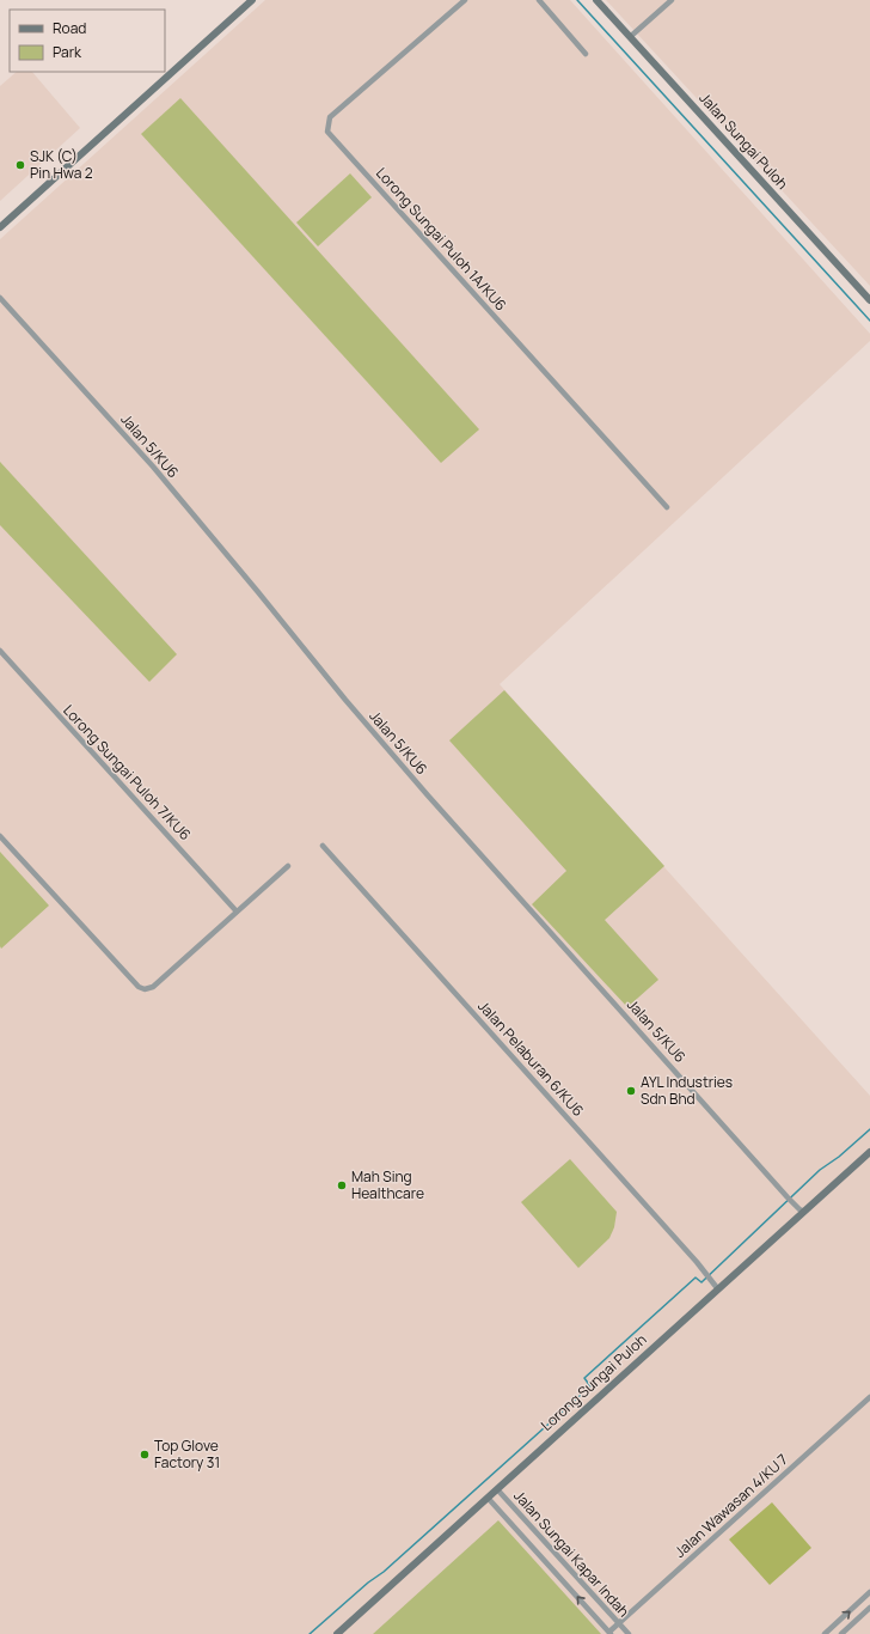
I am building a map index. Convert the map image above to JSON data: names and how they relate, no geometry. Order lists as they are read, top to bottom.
{
  "streets": {
    "street": [
      "Jalan Sungai Puloh",
      "Lorong Sungai Puloh 1A/KU6",
      "Jalan 5/KU6",
      "Lorong Sungai Puloh 7/KU6",
      "Jalan Pelaburan 6/KU6",
      "Lorong Sungai Puloh",
      "Jalan Wawasan 4/KU 7",
      "Jalan Sungai Kapar Indah"
    ]
  },
  "crossings": [
    ["Jalan 5/KU6", "Lorong Sungai Puloh"],
    ["Jalan Pelaburan 6/KU6", "Lorong Sungai Puloh"],
    ["Lorong Sungai Puloh", "Jalan Sungai Kapar Indah"],
    ["Jalan Wawasan 4/KU 7", "Jalan Sungai Kapar Indah"]
  ],
  "places": [
    "SJK (C) Pin Hwa 2",
    "AYL Industries Sdn Bhd",
    "Mah Sing Healthcare",
    "Top Glove Factory 31"
  ],
  "legend": ["Road", "Park"]
}
